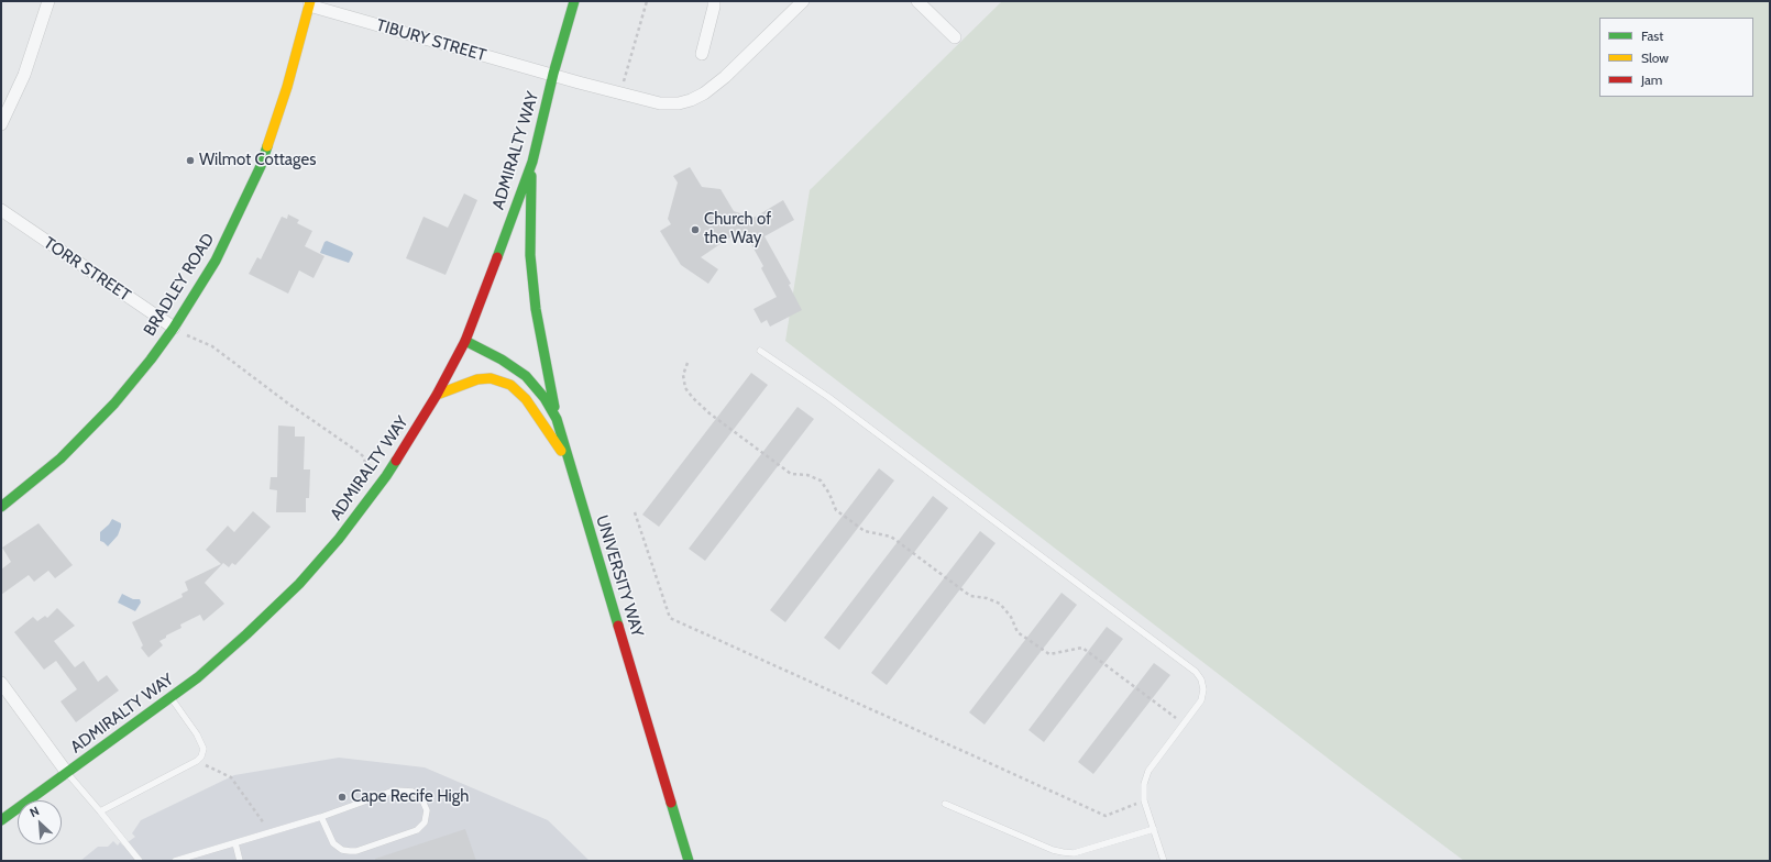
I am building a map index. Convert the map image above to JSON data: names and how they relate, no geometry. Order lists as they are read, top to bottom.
{
  "streets": {
    "main road": ["ADMIRALTY WAY", "BRADLEY ROAD", "UNIVERSITY WAY"],
    "street": ["TIBURY STREET", "TORR STREET"]
  },
  "crossings": [
    ["TIBURY STREET", "ADMIRALTY WAY"],
    ["TIBURY STREET", "BRADLEY ROAD"],
    ["ADMIRALTY WAY", "UNIVERSITY WAY"],
    ["TORR STREET", "BRADLEY ROAD"]
  ],
  "places": ["Wilmot Cottages", "Church of the Way", "Cape Recife High"],
  "legend": ["Fast", "Slow", "Jam"],
  "north": "top left"
}
